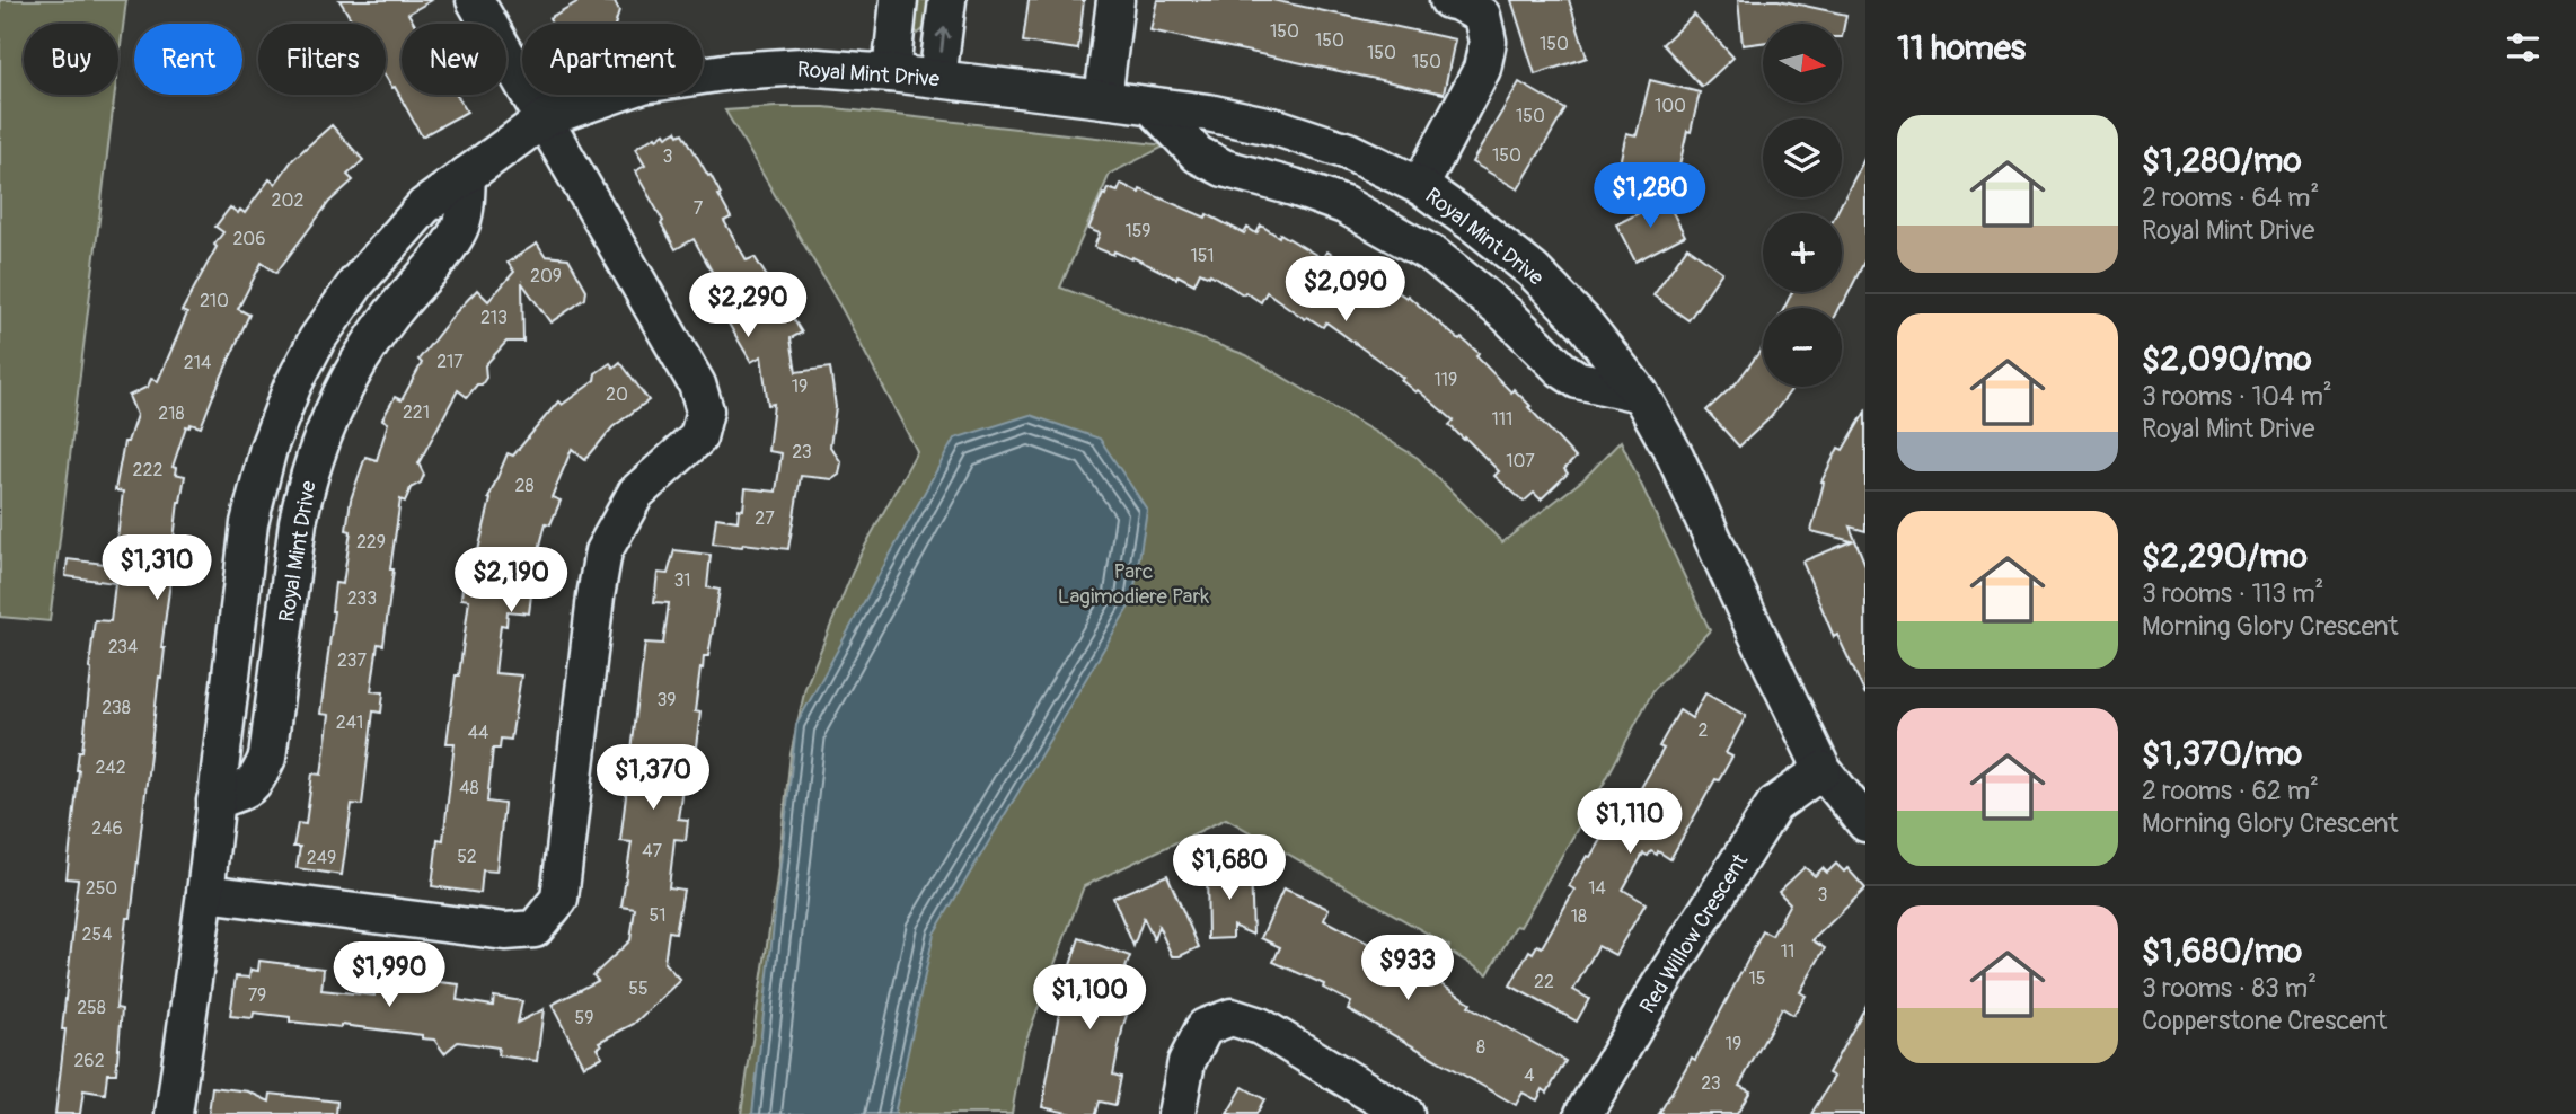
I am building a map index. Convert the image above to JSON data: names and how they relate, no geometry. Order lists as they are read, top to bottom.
{
  "streets": {
    "street": ["Royal Mint Drive", "Red Willow Crescent"]
  },
  "crossings": [
    ["Royal Mint Drive", "Red Willow Crescent"]
  ],
  "parks": ["Parc Lagimodiere Park"],
  "house_numbers": [
    "150",
    "150",
    "150",
    "150",
    "150",
    "100",
    "150",
    "150",
    "3",
    "202",
    "7",
    "159",
    "206",
    "151",
    "209",
    "210",
    "213",
    "217",
    "214",
    "119",
    "19",
    "20",
    "221",
    "218",
    "111",
    "23",
    "107",
    "222",
    "28",
    "27",
    "229",
    "31",
    "233",
    "234",
    "237",
    "39",
    "238",
    "241",
    "2",
    "44",
    "242",
    "48",
    "246",
    "47",
    "52",
    "249",
    "250",
    "14",
    "3",
    "51",
    "18",
    "254",
    "11",
    "15",
    "22",
    "55",
    "79",
    "258",
    "59",
    "19",
    "8",
    "262",
    "4",
    "23"
  ],
  "north": "right",
  "page": {
    "heading": "11 homes",
    "map_buttons": ["+", "−"],
    "chip": [
      "Buy",
      "Rent",
      "Filters",
      "New",
      "Apartment"
    ],
    "list": [
      {
        "name": "$1,280/mo",
        "note": "2 rooms · 64 m² · Royal Mint Drive"
      },
      {
        "name": "$2,090/mo",
        "note": "3 rooms · 104 m² · Royal Mint Drive"
      },
      {
        "name": "$2,290/mo",
        "note": "3 rooms · 113 m² · Morning Glory Crescent"
      },
      {
        "name": "$1,370/mo",
        "note": "2 rooms · 62 m² · Morning Glory Crescent"
      },
      {
        "name": "$1,680/mo",
        "note": "3 rooms · 83 m² · Copperstone Crescent"
      }
    ],
    "price": [
      "$1,280",
      "$2,090",
      "$2,290",
      "$1,310",
      "$2,190",
      "$1,370",
      "$1,110",
      "$1,680",
      "$933",
      "$1,990",
      "$1,100"
    ]
  }
}
